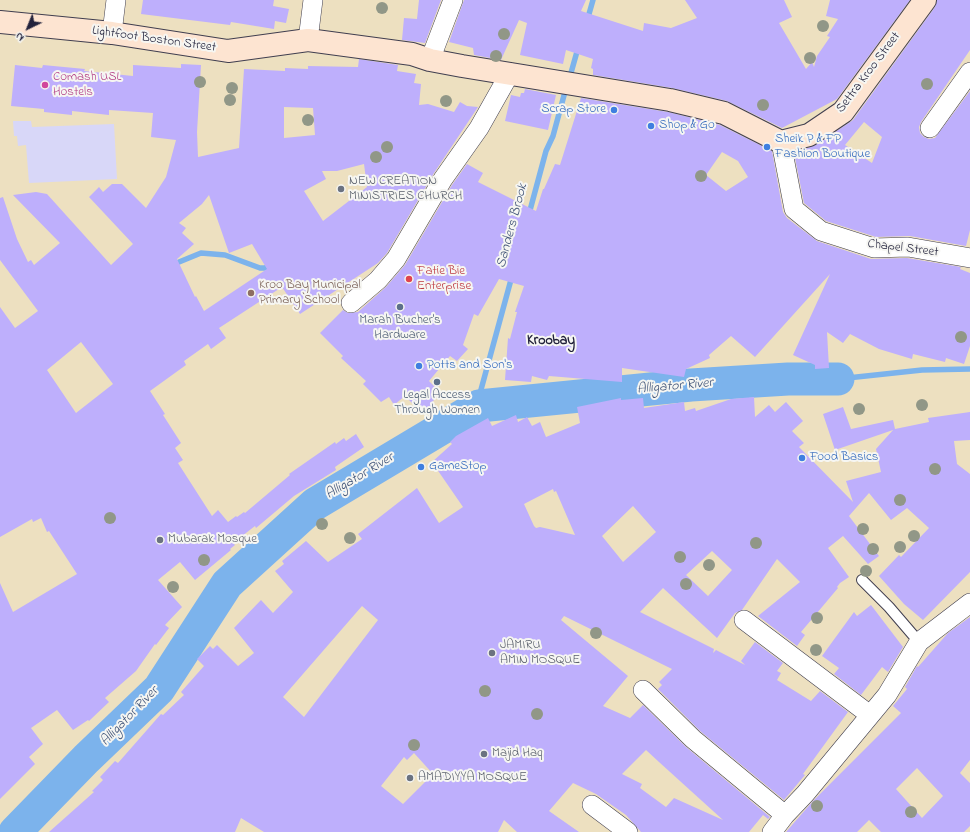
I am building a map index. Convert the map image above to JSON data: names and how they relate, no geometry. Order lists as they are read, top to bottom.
{
  "streets": {
    "main road": ["Lightfoot Boston Street", "Settra Kroo Street"],
    "street": ["Chapel Street"]
  },
  "crossings": [
    ["Lightfoot Boston Street", "Settra Kroo Street"],
    ["Lightfoot Boston Street", "Chapel Street"],
    ["Settra Kroo Street", "Chapel Street"]
  ],
  "districts": ["Kroobay"],
  "water": ["Sanders Brook", "Alligator River"],
  "places": [
    "Comash USL Hostels",
    "Scrap Store",
    "Shop & Go",
    "Sheik P & FP Fashion Boutique",
    "NEW CREATION MINISTRIES CHURCH",
    "Fatie Bie Enterprise",
    "Kroo Bay Municipal Primary School",
    "Marah Bucher's Hardware",
    "Potts and Son's",
    "Legal Access Through Women",
    "Food Basics",
    "GameStop",
    "Mubarak Mosque",
    "JAMIRU AMIN MOSQUE",
    "Majid Haq",
    "AMADIYYA MOSQUE"
  ],
  "north": "bottom left"
}
